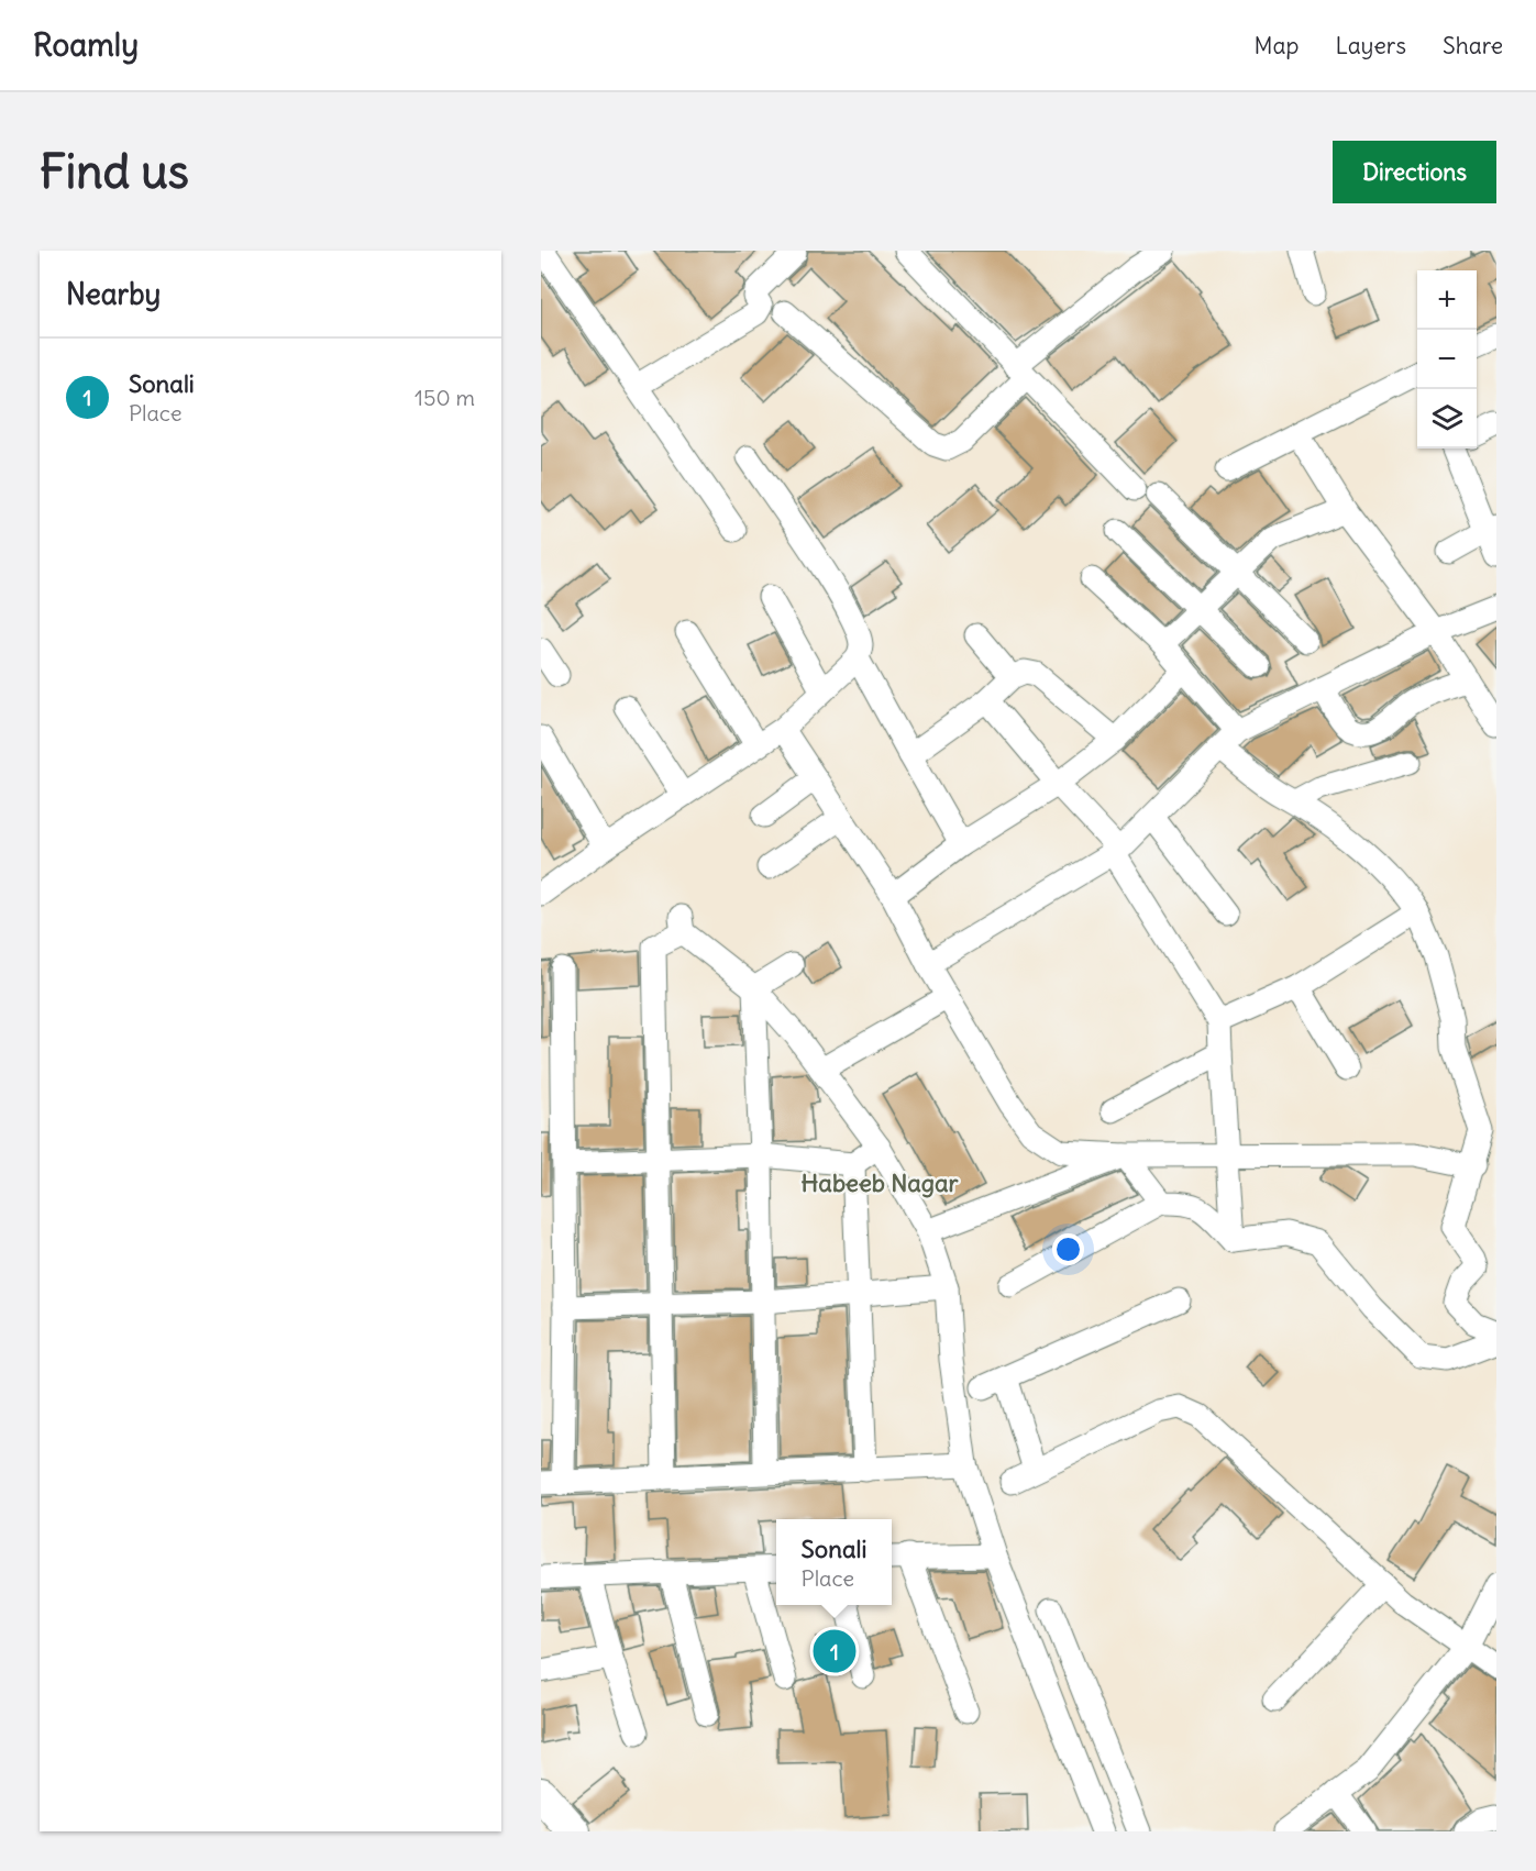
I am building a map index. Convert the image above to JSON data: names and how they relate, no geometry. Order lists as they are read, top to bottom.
{
  "districts": ["Habeeb Nagar"],
  "page": {
    "header": "Roamly",
    "nav": ["Map", "Layers", "Share"],
    "buttons": "Directions",
    "title": "Find us",
    "heading": "Nearby",
    "map_buttons": ["+", "−"],
    "list": [
      {
        "mark": "1",
        "name": "Sonali",
        "note": "Place",
        "value": "150 m"
      }
    ],
    "popup": ["Sonali", "Place"],
    "pins": "1"
  }
}
